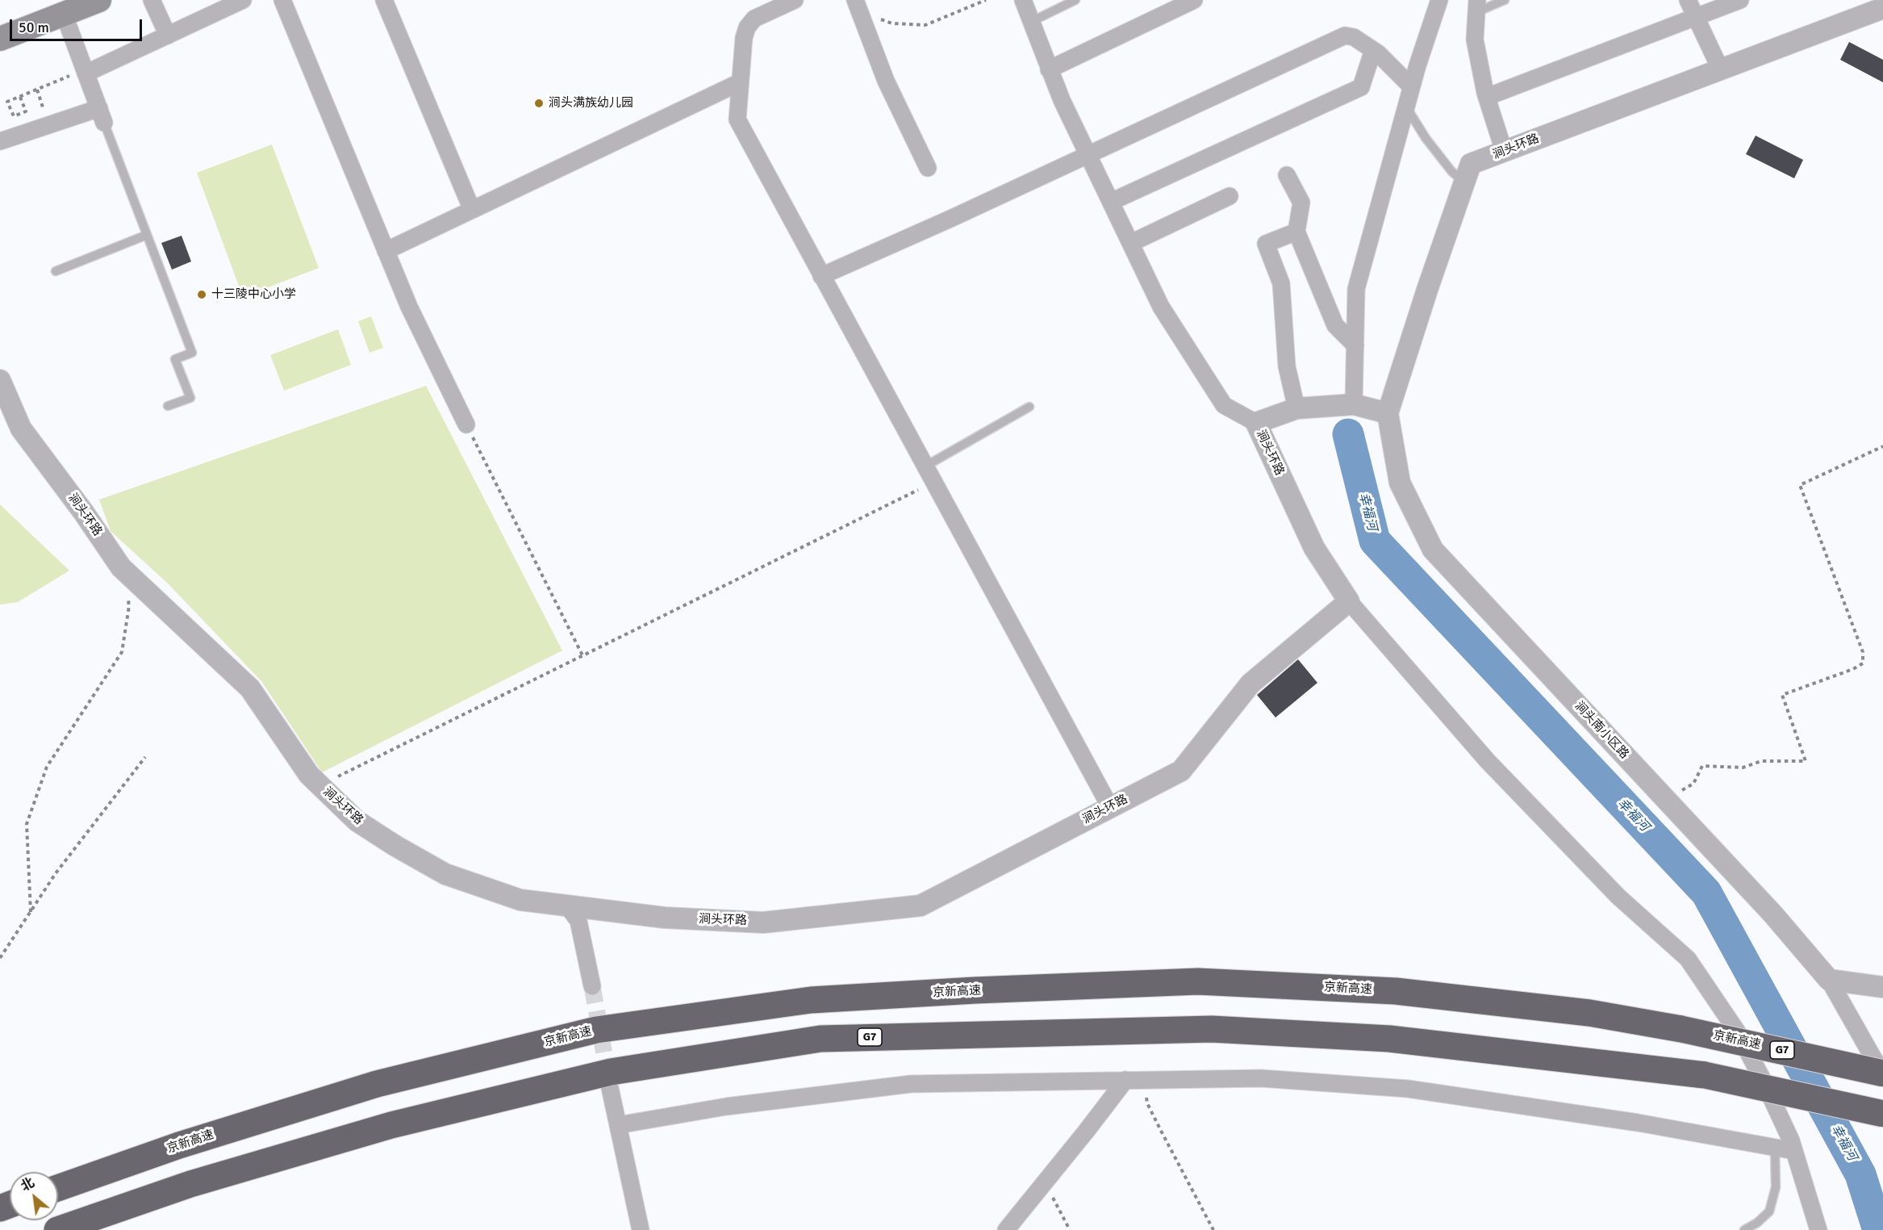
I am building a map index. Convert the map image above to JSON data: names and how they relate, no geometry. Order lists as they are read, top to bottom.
{
  "streets": {
    "highway": ["京新高速", "G7"],
    "street": ["涧头环路", "涧头南小区路"]
  },
  "crossings": [
    ["涧头环路", "涧头南小区路"]
  ],
  "water": ["幸福河"],
  "places": ["涧头满族幼儿园", "十三陵中心小学"],
  "scale_bar": "50 m",
  "north": "top left"
}
